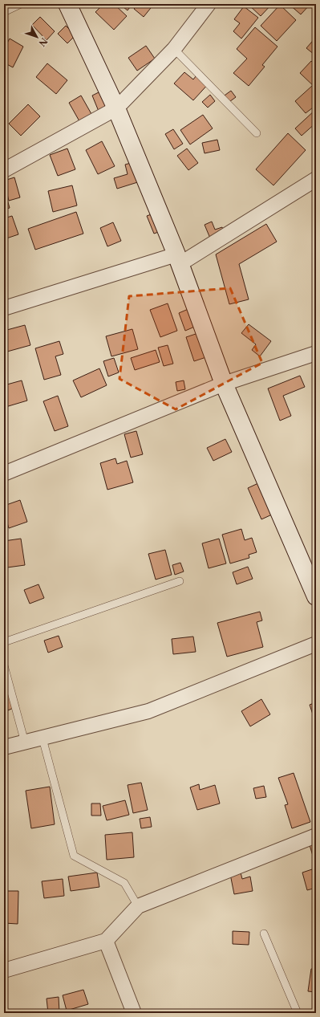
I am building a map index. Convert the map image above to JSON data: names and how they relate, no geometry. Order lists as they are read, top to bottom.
{
  "north": "bottom right"
}
